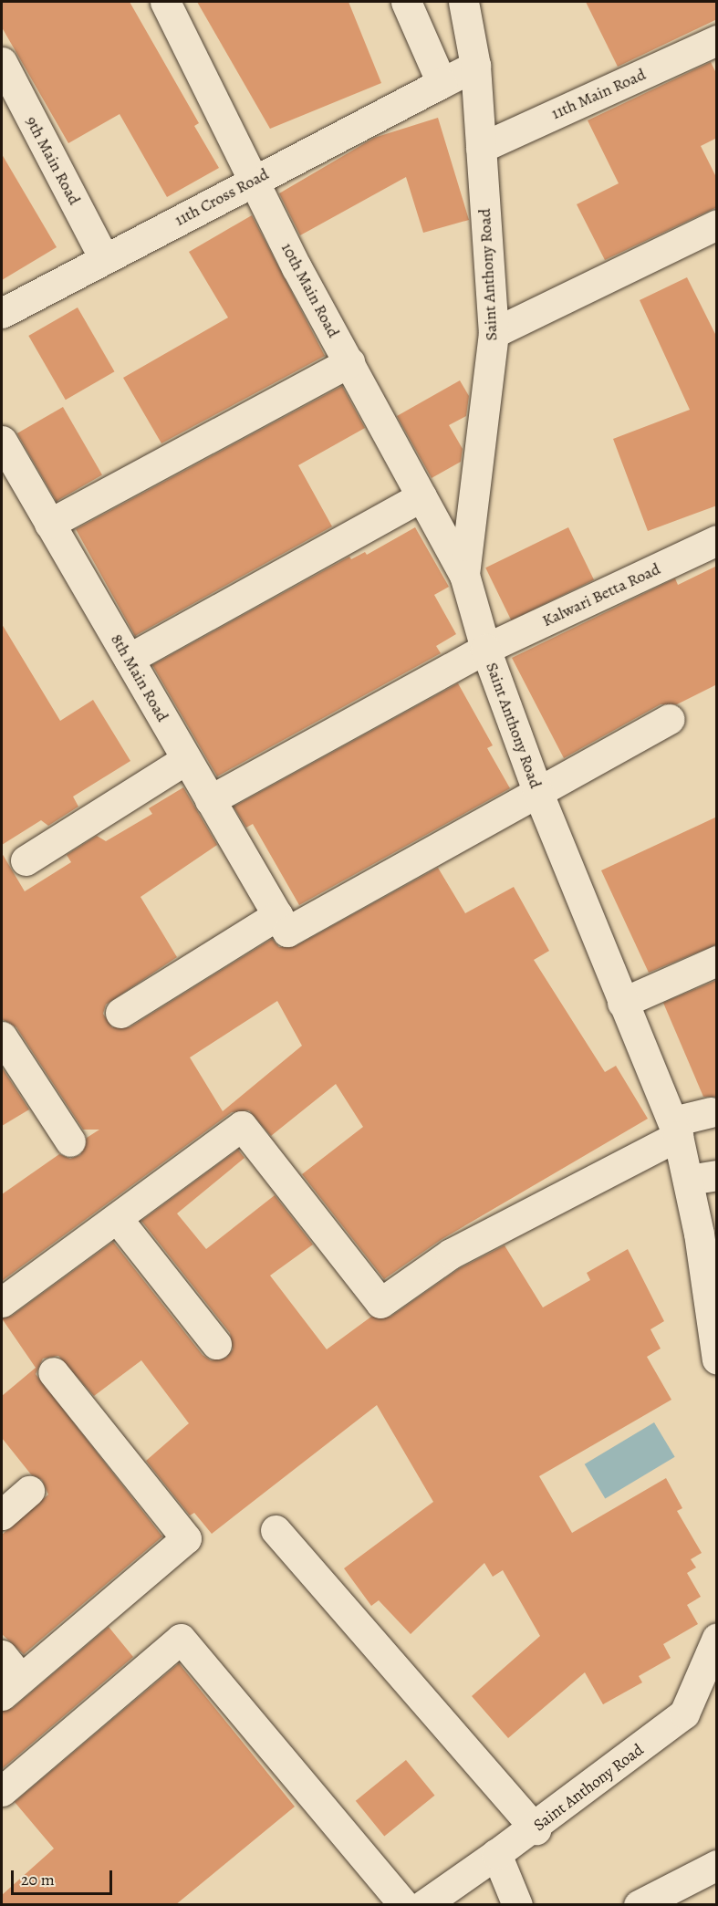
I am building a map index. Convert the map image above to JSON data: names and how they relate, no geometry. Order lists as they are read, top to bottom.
{
  "streets": {
    "street": [
      "11th Main Road",
      "9th Main Road",
      "11th Cross Road",
      "Saint Anthony Road",
      "10th Main Road",
      "Kalwari Betta Road",
      "8th Main Road"
    ]
  },
  "crossings": [
    ["11th Main Road", "Saint Anthony Road"],
    ["9th Main Road", "11th Cross Road"],
    ["11th Cross Road", "10th Main Road"],
    ["Saint Anthony Road", "10th Main Road"],
    ["Saint Anthony Road", "Kalwari Betta Road"],
    ["Kalwari Betta Road", "8th Main Road"]
  ],
  "scale_bar": "20 m"
}
